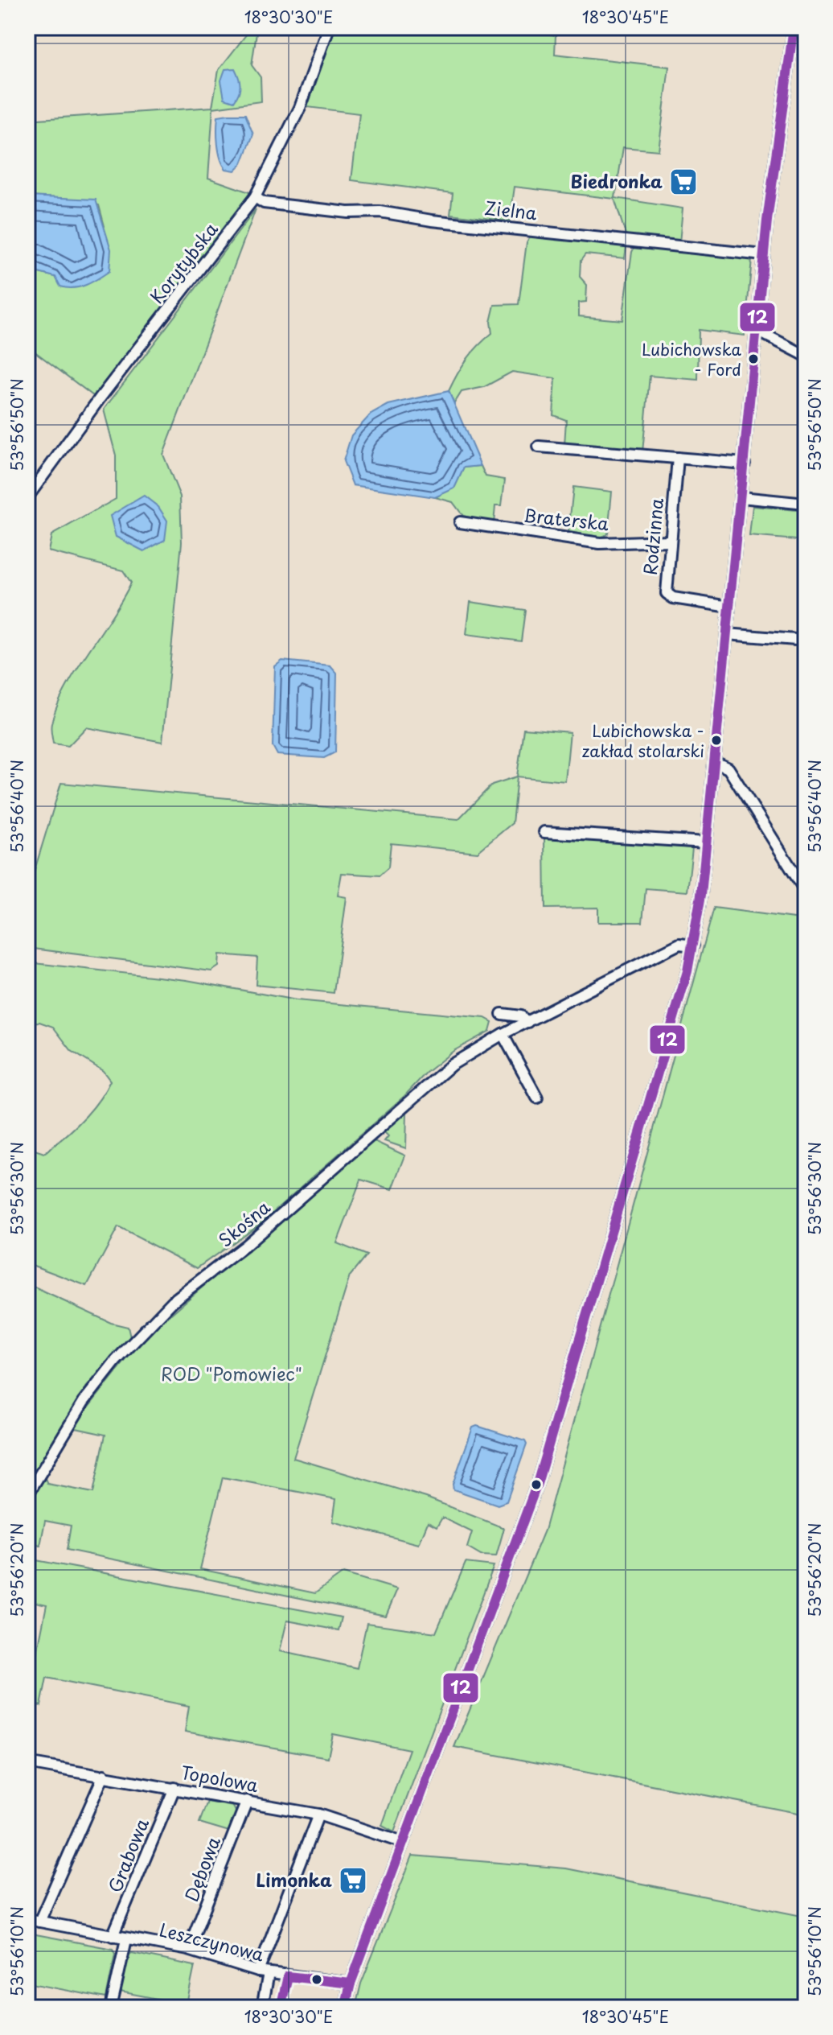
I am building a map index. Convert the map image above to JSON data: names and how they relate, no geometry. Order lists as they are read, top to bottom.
{
  "streets": {
    "street": [
      "Zielna",
      "Korytybska",
      "Braterska",
      "Rodzinna",
      "Skośna",
      "Topolowa",
      "Grabowa",
      "Dębowa",
      "Leszczynowa"
    ]
  },
  "crossings": [
    ["Zielna", "Korytybska"],
    ["Braterska", "Rodzinna"],
    ["Topolowa", "Grabowa"],
    ["Topolowa", "Dębowa"],
    ["Grabowa", "Leszczynowa"],
    ["Dębowa", "Leszczynowa"]
  ],
  "parks": ["ROD \"Pomowiec\""],
  "places": {
    "supermarket": ["Biedronka", "Limonka"],
    "other": ["Lubichowska - Ford", "Lubichowska - zakład stolarski"]
  },
  "lines": ["transit line 12"],
  "coordinates": [
    "18°30'30\"E",
    "18°30'45\"E",
    "53°56'50\"N",
    "53°56'40\"N",
    "53°56'30\"N",
    "53°56'20\"N",
    "53°56'10\"N"
  ]
}
